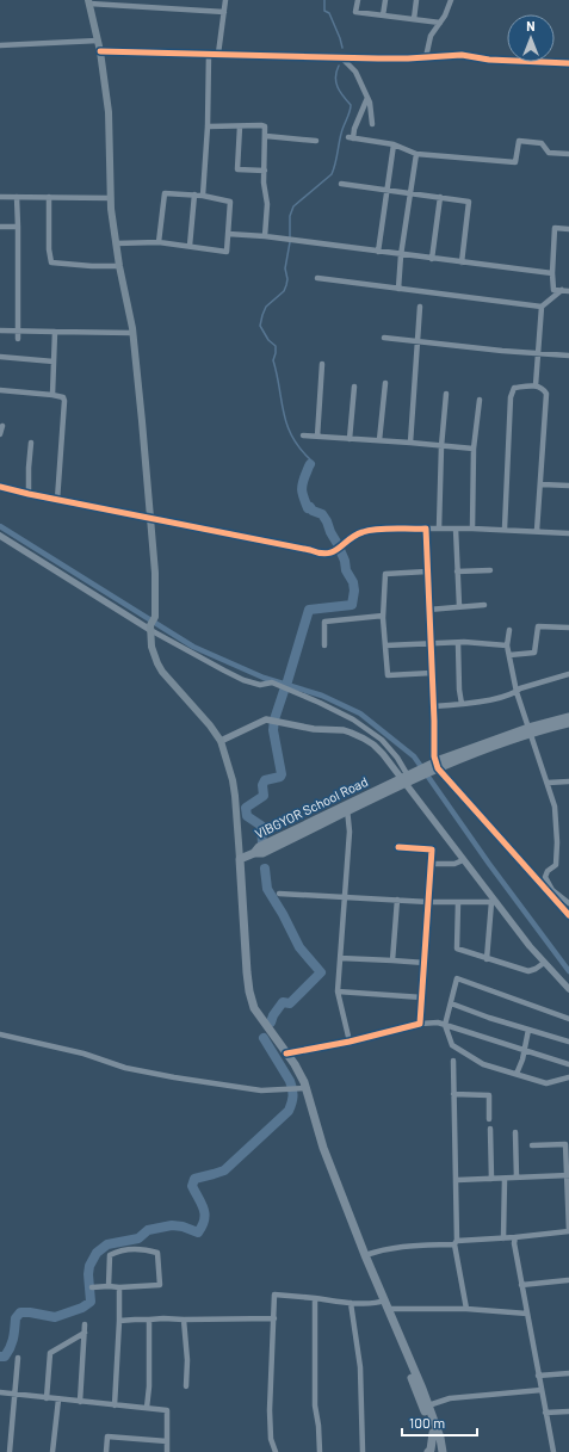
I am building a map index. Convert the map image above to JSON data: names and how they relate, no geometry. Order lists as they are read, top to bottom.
{
  "streets": {
    "main road": ["VIBGYOR School Road"]
  },
  "scale_bar": "100 m",
  "north": "top"
}
